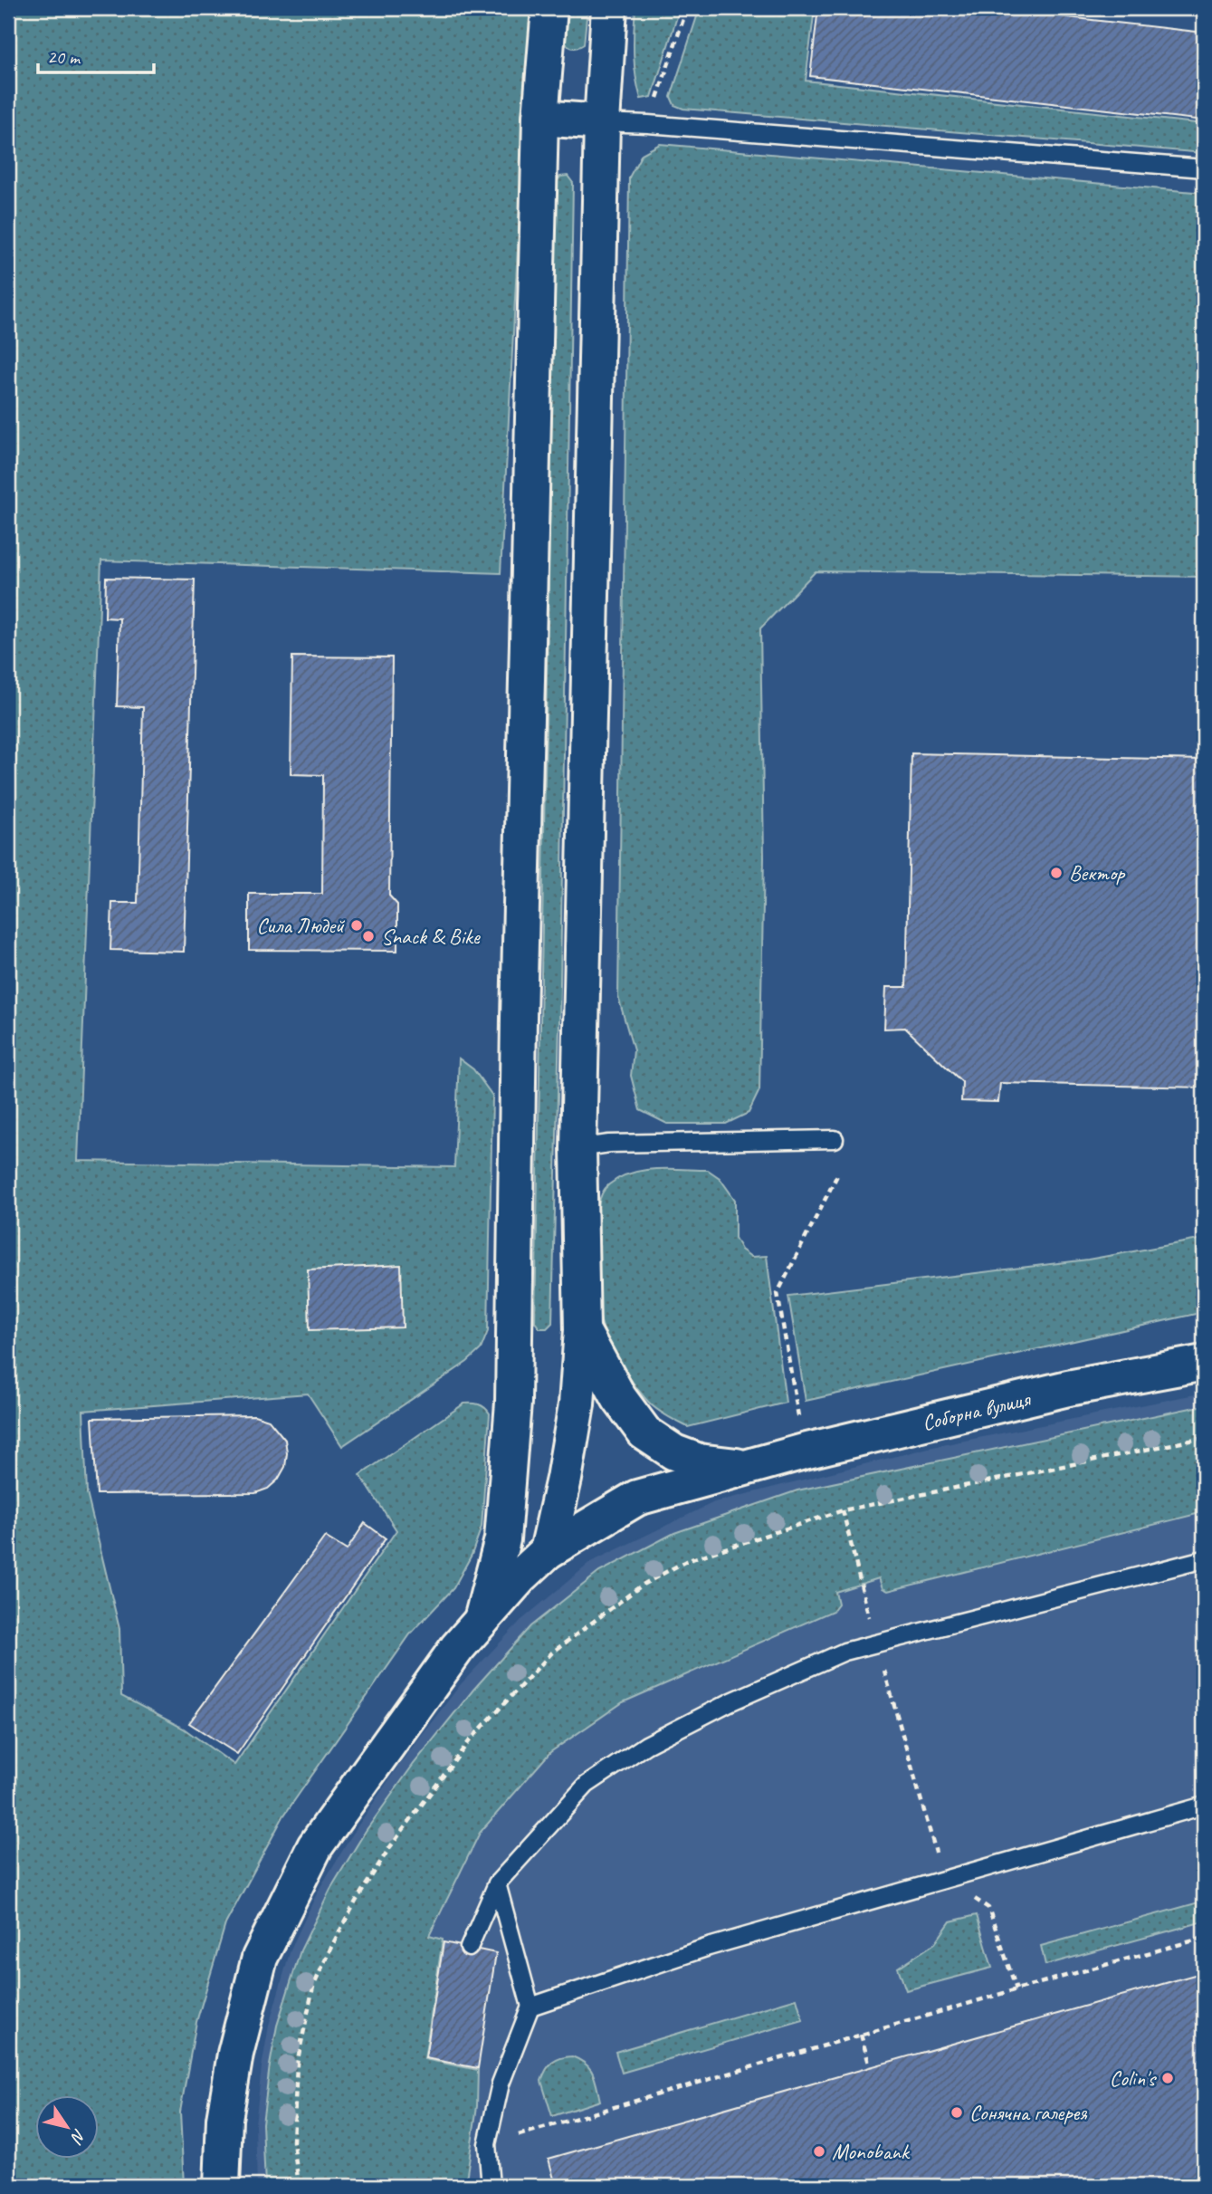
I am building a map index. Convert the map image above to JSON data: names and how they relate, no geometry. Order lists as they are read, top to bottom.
{
  "streets": {
    "street": ["Соборна вулиця"]
  },
  "places": [
    "Вектор",
    "Сила Людей",
    "Snack & Bike",
    "Colin's",
    "Сонячна галерея",
    "Monobank"
  ],
  "scale_bar": "20 m",
  "north": "bottom right"
}
